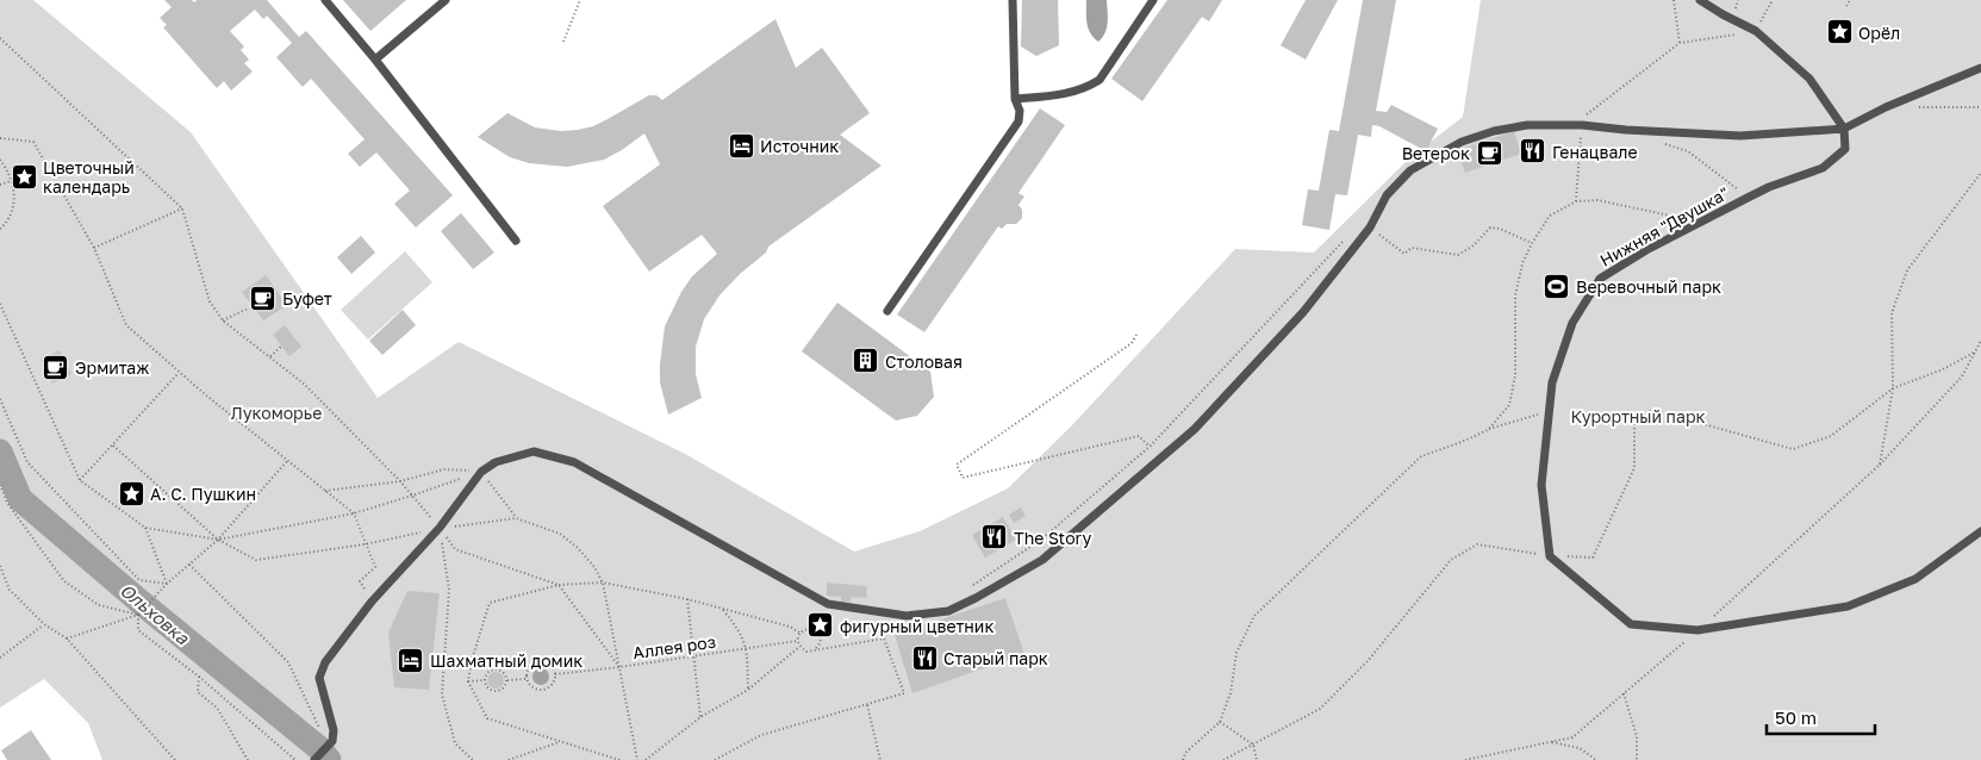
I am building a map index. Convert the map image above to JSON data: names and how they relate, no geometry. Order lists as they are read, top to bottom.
{
  "streets": {
    "lane": ["Нижняя \"Двушка\""],
    "path": ["Аллея роз"]
  },
  "water": ["Ольховка"],
  "parks": ["Лукоморье", "Курортный парк"],
  "places": {
    "place": [
      "Орёл",
      "Цветочный календарь",
      "А. С. Пушкин",
      "фигурный цветник"
    ],
    "hotel": ["Источник", "Шахматный домик"],
    "restaurant": ["Генацвале", "The Story", "Старый парк"],
    "cafe": ["Ветерок", "Буфет", "Эрмитаж"],
    "sports": ["Веревочный парк"],
    "building": ["Столовая"]
  },
  "scale_bar": "50 m"
}
